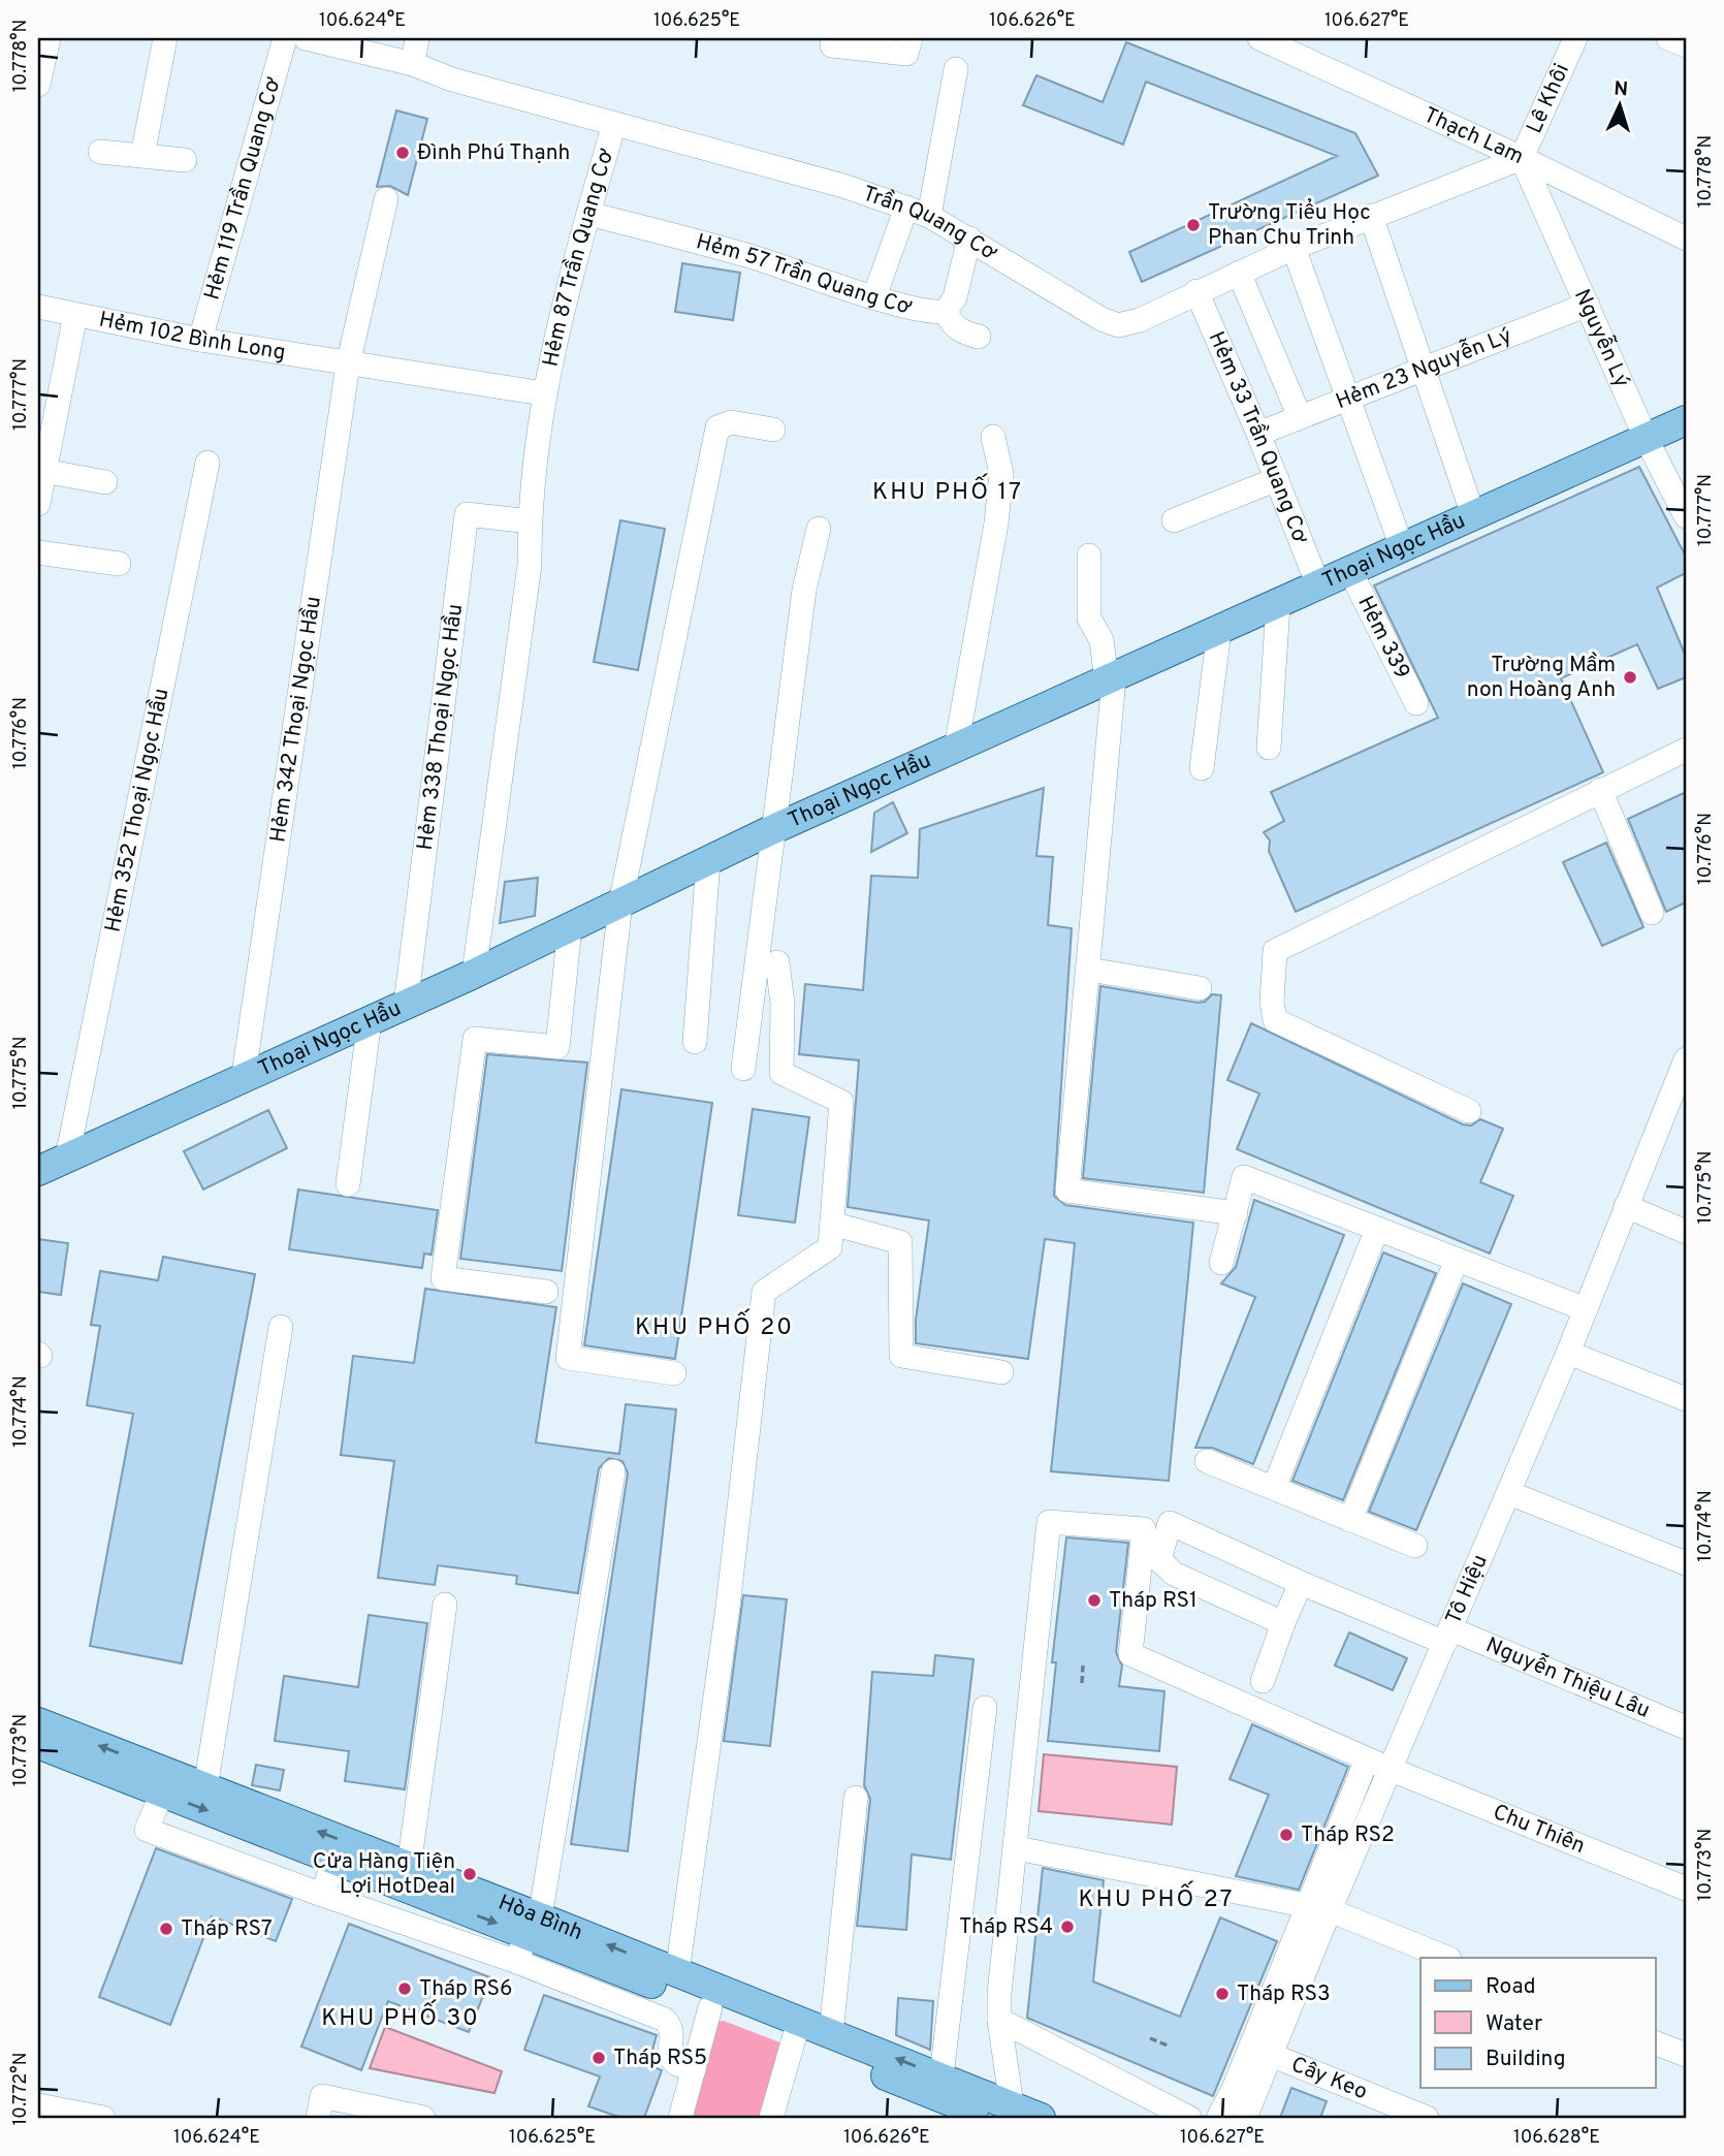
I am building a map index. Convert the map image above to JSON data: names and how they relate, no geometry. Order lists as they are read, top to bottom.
{
  "streets": {
    "main road": ["Thoại Ngọc Hầu", "Hòa Bình"],
    "street": [
      "Lê Khôi",
      "Thạch Lam",
      "Hẻm 119 Trần Quang Cơ",
      "Trần Quang Cơ",
      "Hẻm 87 Trần Quang Cơ",
      "Hẻm 57 Trần Quang Cơ",
      "Hẻm 102 Bình Long",
      "Nguyễn Lý",
      "Hẻm 23 Nguyễn Lý",
      "Hẻm 33 Trần Quang Cơ",
      "Hẻm 339",
      "Hẻm 342 Thoại Ngọc Hầu",
      "Hẻm 338 Thoại Ngọc Hầu",
      "Hẻm 352 Thoại Ngọc Hầu",
      "Tô Hiệu",
      "Nguyễn Thiệu Lâu",
      "Chu Thiên",
      "Cây Keo"
    ]
  },
  "crossings": [
    ["Lê Khôi", "Thạch Lam"],
    ["Lê Khôi", "Trần Quang Cơ"],
    ["Lê Khôi", "Nguyễn Lý"],
    ["Thạch Lam", "Trần Quang Cơ"],
    ["Thạch Lam", "Nguyễn Lý"],
    ["Hẻm 119 Trần Quang Cơ", "Hẻm 102 Bình Long"],
    ["Trần Quang Cơ", "Hẻm 87 Trần Quang Cơ"],
    ["Trần Quang Cơ", "Nguyễn Lý"],
    ["Trần Quang Cơ", "Hẻm 33 Trần Quang Cơ"],
    ["Hẻm 87 Trần Quang Cơ", "Hẻm 57 Trần Quang Cơ"],
    ["Hẻm 87 Trần Quang Cơ", "Hẻm 102 Bình Long"],
    ["Hẻm 87 Trần Quang Cơ", "Thoại Ngọc Hầu"],
    ["Hẻm 87 Trần Quang Cơ", "Hẻm 338 Thoại Ngọc Hầu"],
    ["Hẻm 102 Bình Long", "Hẻm 342 Thoại Ngọc Hầu"],
    ["Nguyễn Lý", "Hẻm 23 Nguyễn Lý"],
    ["Nguyễn Lý", "Thoại Ngọc Hầu"],
    ["Hẻm 23 Nguyễn Lý", "Hẻm 33 Trần Quang Cơ"],
    ["Hẻm 33 Trần Quang Cơ", "Thoại Ngọc Hầu"],
    ["Thoại Ngọc Hầu", "Hẻm 339"],
    ["Thoại Ngọc Hầu", "Hẻm 342 Thoại Ngọc Hầu"],
    ["Thoại Ngọc Hầu", "Hẻm 338 Thoại Ngọc Hầu"],
    ["Thoại Ngọc Hầu", "Hẻm 352 Thoại Ngọc Hầu"],
    ["Tô Hiệu", "Nguyễn Thiệu Lâu"],
    ["Tô Hiệu", "Chu Thiên"],
    ["Tô Hiệu", "Cây Keo"]
  ],
  "districts": [
    "KHU PHỐ 17",
    "KHU PHỐ 20",
    "KHU PHỐ 27",
    "KHU PHỐ 30"
  ],
  "places": [
    "Đình Phú Thạnh",
    "Trường Tiểu Học Phan Chu Trinh",
    "Trường Mầm non Hoàng Anh",
    "Tháp RS1",
    "Tháp RS2",
    "Cửa Hàng Tiện Lợi HotDeal",
    "Tháp RS4",
    "Tháp RS7",
    "Tháp RS6",
    "Tháp RS3",
    "Tháp RS5"
  ],
  "legend": ["Road", "Water", "Building"],
  "north": "top",
  "coordinates": [
    "106.624°E",
    "106.625°E",
    "106.626°E",
    "106.627°E",
    "10.778°N",
    "10.777°N",
    "10.776°N",
    "10.775°N",
    "10.774°N",
    "10.773°N",
    "10.772°N",
    "106.628°E"
  ]
}
